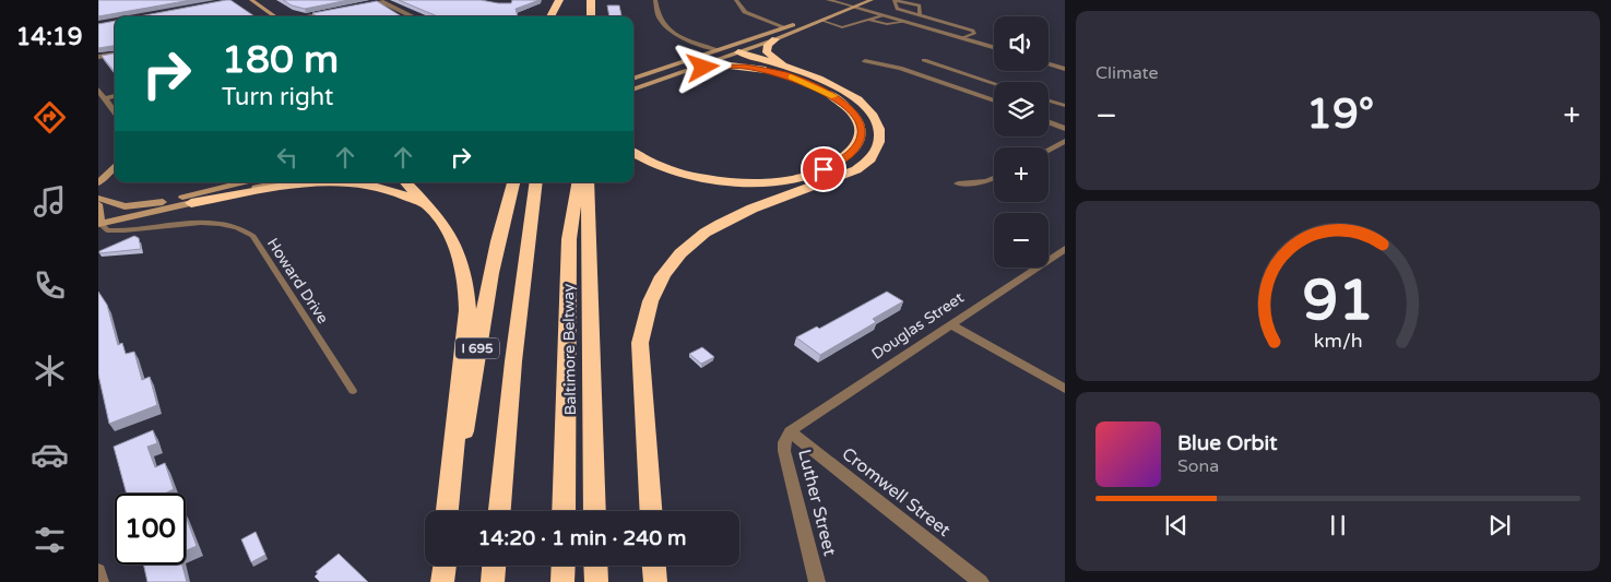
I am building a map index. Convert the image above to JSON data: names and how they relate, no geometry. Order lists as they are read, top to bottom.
{
  "streets": {
    "highway": ["I 695", "Baltimore Beltway"],
    "street": ["Douglas Street", "Cromwell Street", "Luther Street"],
    "lane": ["Howard Drive"]
  },
  "crossings": [
    ["Douglas Street", "Cromwell Street"],
    ["Douglas Street", "Luther Street"],
    ["Cromwell Street", "Luther Street"]
  ],
  "page": {
    "tabs": "14:19",
    "tile": "Climate",
    "map_buttons": ["+", "−"],
    "turn": ["180 m", "Turn right"],
    "heat": ["−", "19°", "+"],
    "song": ["Blue Orbit", "Sona"],
    "limit": "100",
    "trip": "14:20 · 1 min · 240 m",
    "gauge": ["91", "km/h"]
  }
}
